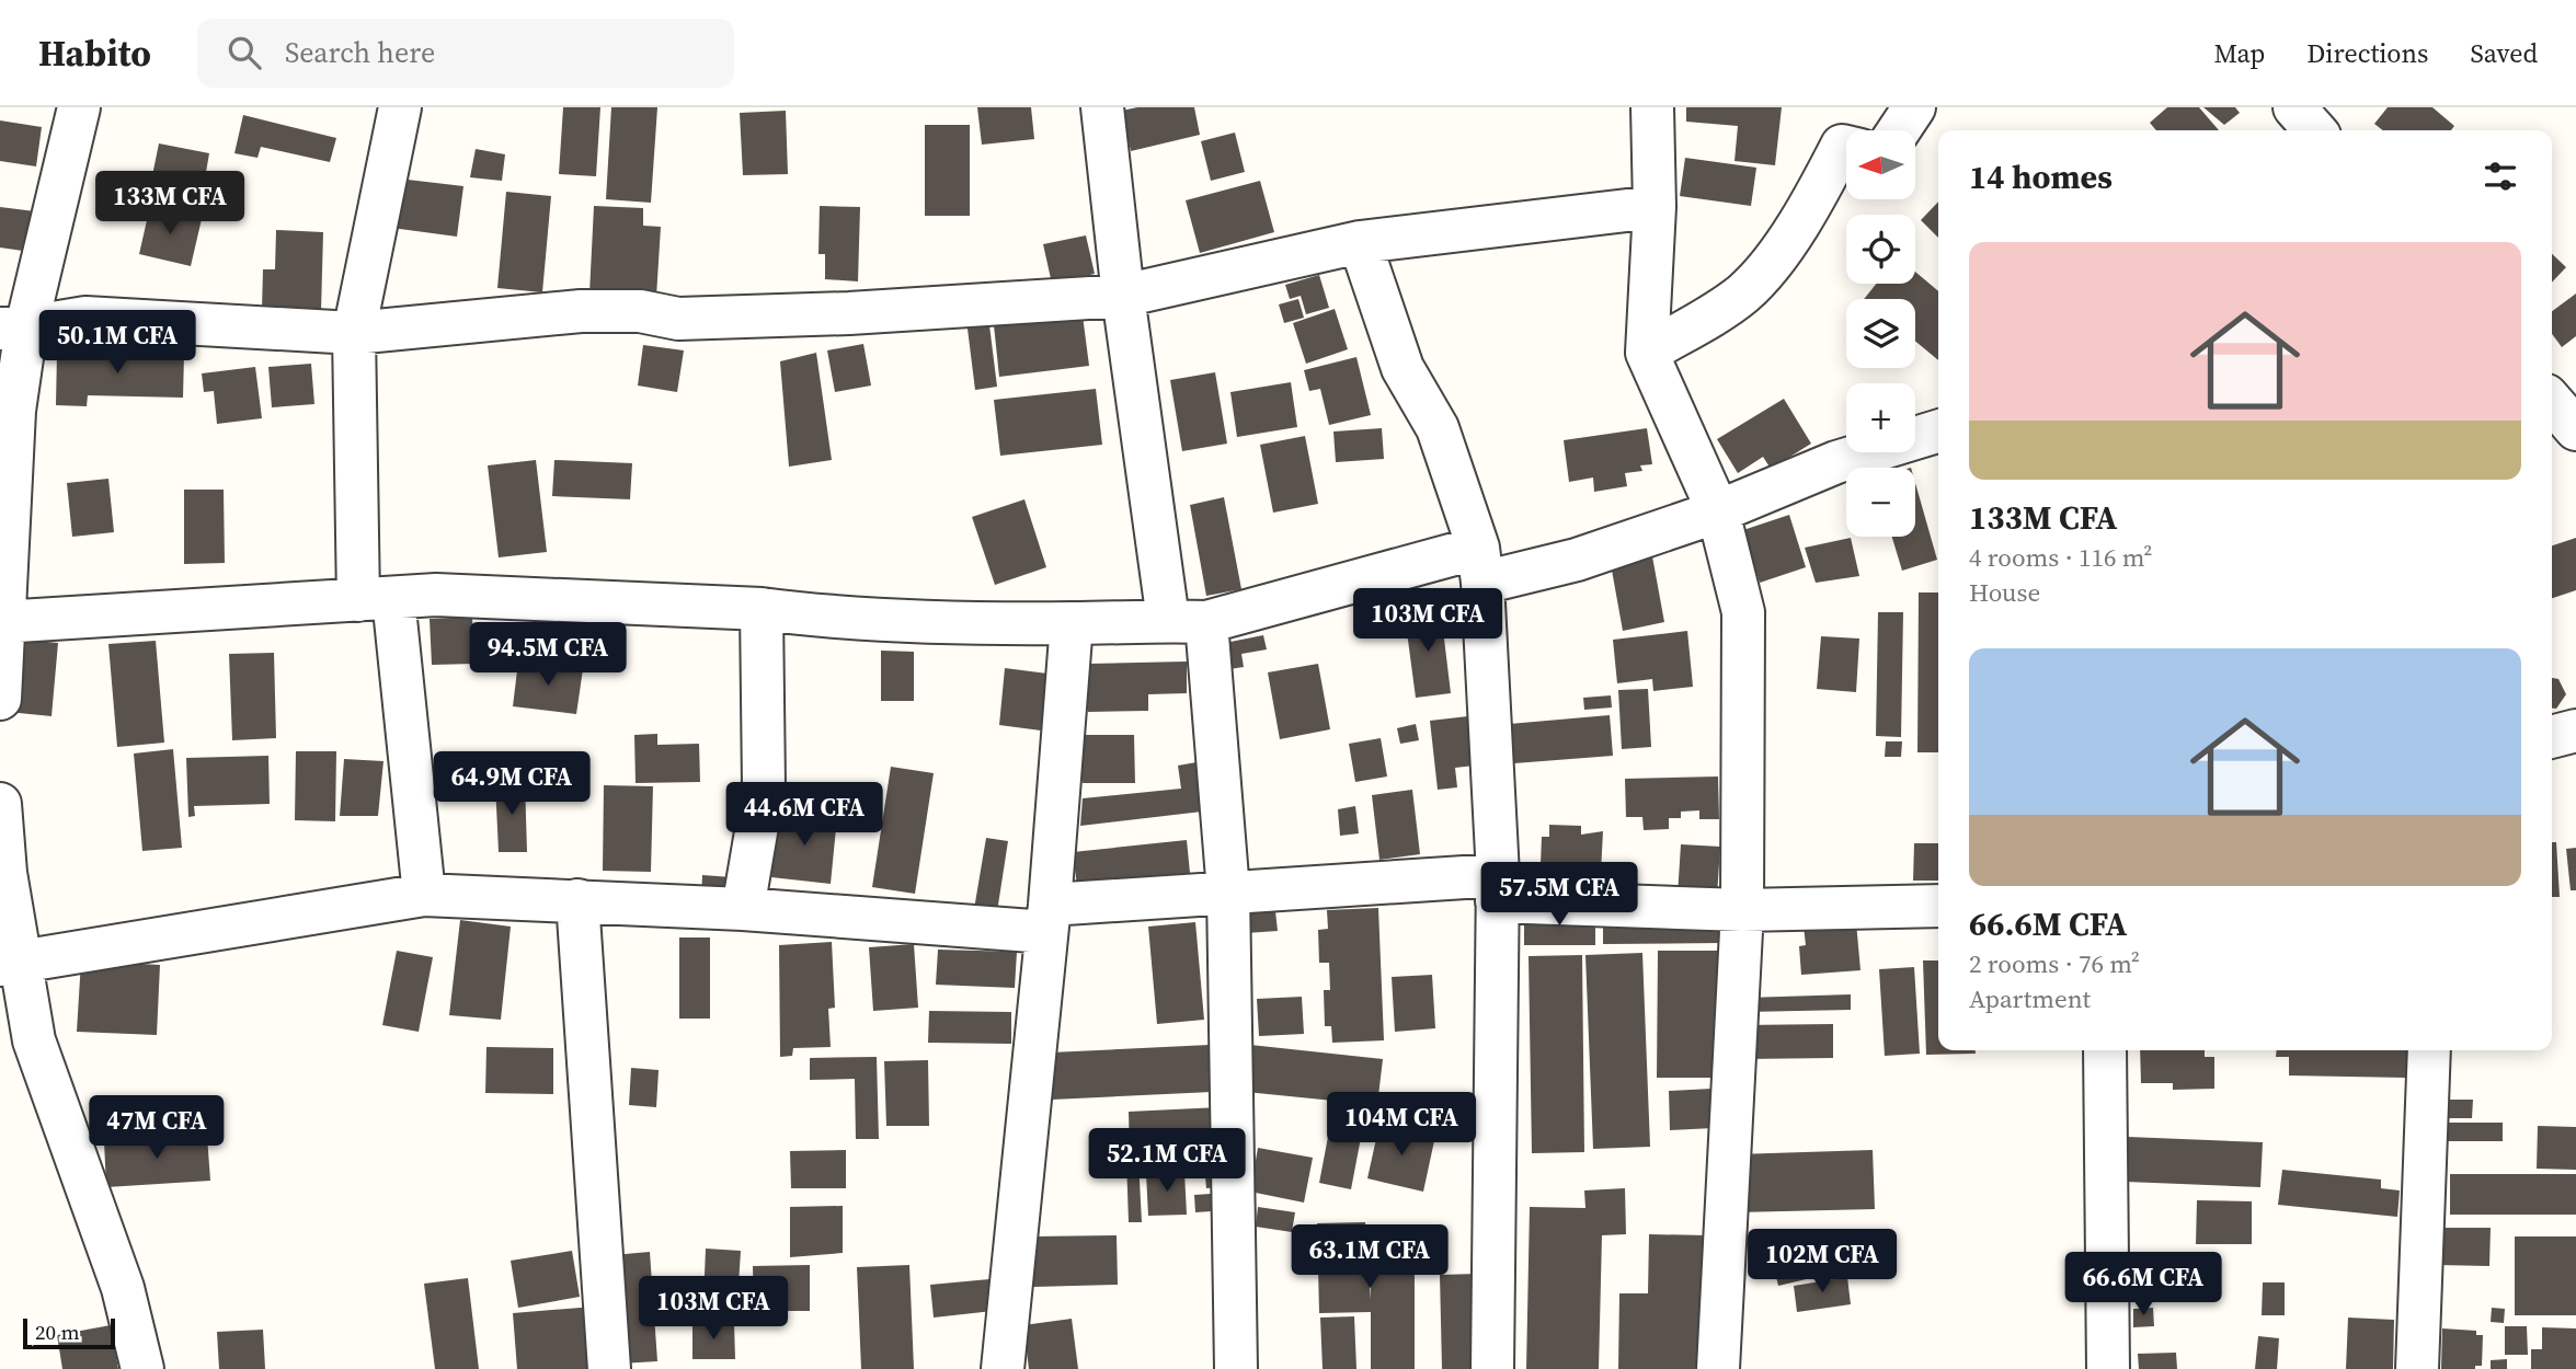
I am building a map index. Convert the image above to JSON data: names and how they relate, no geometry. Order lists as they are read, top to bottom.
{
  "scale_bar": "20 m",
  "north": "left",
  "page": {
    "header": "Habito",
    "search": "Search here",
    "nav": ["Map", "Directions", "Saved"],
    "map_buttons": ["+", "−"],
    "heading": "14 homes",
    "price": [
      "133M CFA",
      "50.1M CFA",
      "103M CFA",
      "94.5M CFA",
      "64.9M CFA",
      "44.6M CFA",
      "57.5M CFA",
      "104M CFA",
      "47M CFA",
      "52.1M CFA",
      "63.1M CFA",
      "102M CFA",
      "66.6M CFA",
      "103M CFA"
    ],
    "list": [
      {
        "name": "133M CFA",
        "note": "4 rooms · 116 m² · House"
      },
      {
        "name": "66.6M CFA",
        "note": "2 rooms · 76 m² · Apartment"
      }
    ],
    "scale": "20 m"
  }
}
